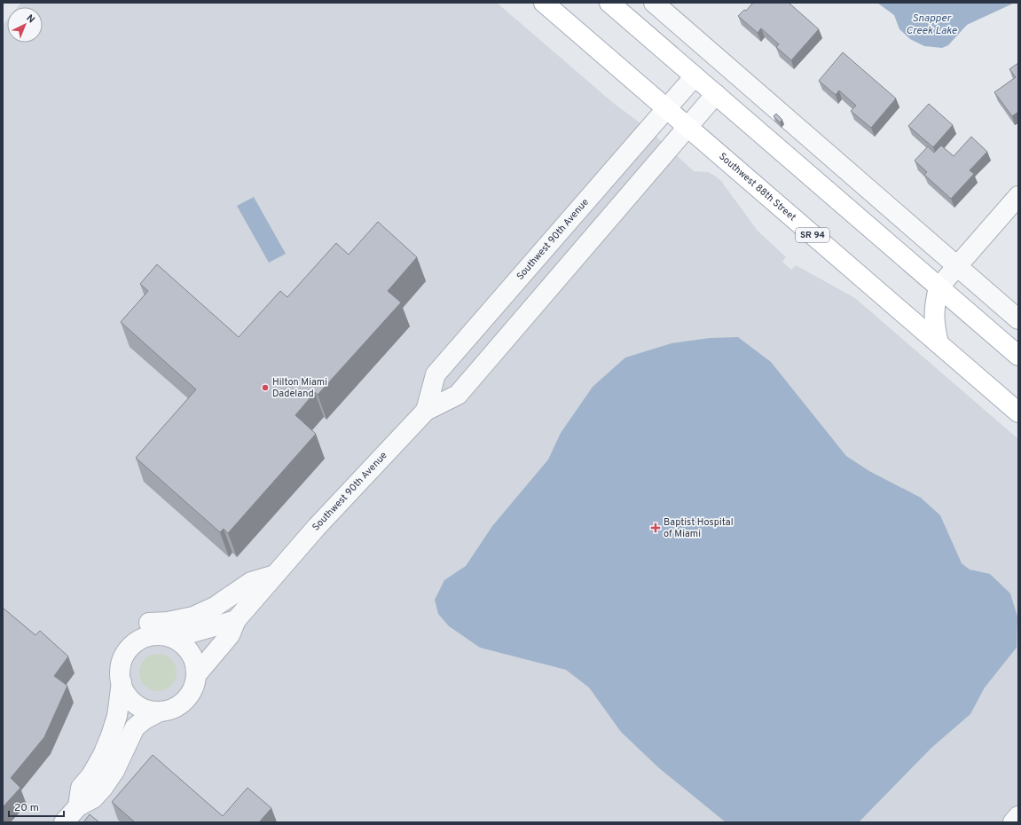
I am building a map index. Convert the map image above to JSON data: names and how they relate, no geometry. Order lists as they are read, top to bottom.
{
  "streets": {
    "main road": ["Southwest 88th Street", "SR 94"],
    "street": ["Southwest 90th Avenue"]
  },
  "crossings": [
    ["Southwest 88th Street", "Southwest 90th Avenue"]
  ],
  "water": ["Snapper Creek Lake"],
  "places": {
    "other": ["Hilton Miami Dadeland"],
    "health": ["Baptist Hospital of Miami"]
  },
  "scale_bar": "20 m",
  "north": "top right"
}
